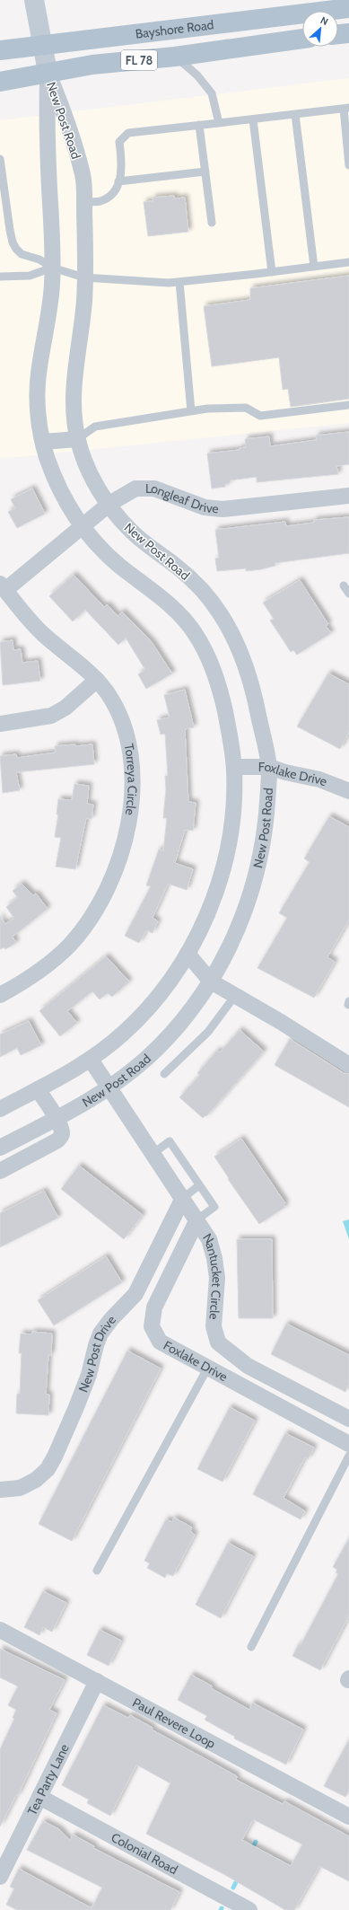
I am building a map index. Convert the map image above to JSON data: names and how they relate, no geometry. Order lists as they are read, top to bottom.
{
  "streets": {
    "main road": ["Bayshore Road", "FL 78"],
    "street": [
      "New Post Road",
      "Longleaf Drive",
      "Foxlake Drive",
      "Torreya Circle",
      "Nantucket Circle",
      "New Post Drive",
      "Paul Revere Loop",
      "Tea Party Lane",
      "Colonial Road"
    ]
  },
  "crossings": [
    ["Bayshore Road", "New Post Road"],
    ["New Post Road", "Longleaf Drive"],
    ["New Post Road", "Foxlake Drive"],
    ["New Post Road", "Nantucket Circle"],
    ["Longleaf Drive", "Torreya Circle"],
    ["Foxlake Drive", "Nantucket Circle"],
    ["Nantucket Circle", "New Post Drive"],
    ["Paul Revere Loop", "Tea Party Lane"],
    ["Tea Party Lane", "Colonial Road"]
  ],
  "north": "top right"
}
